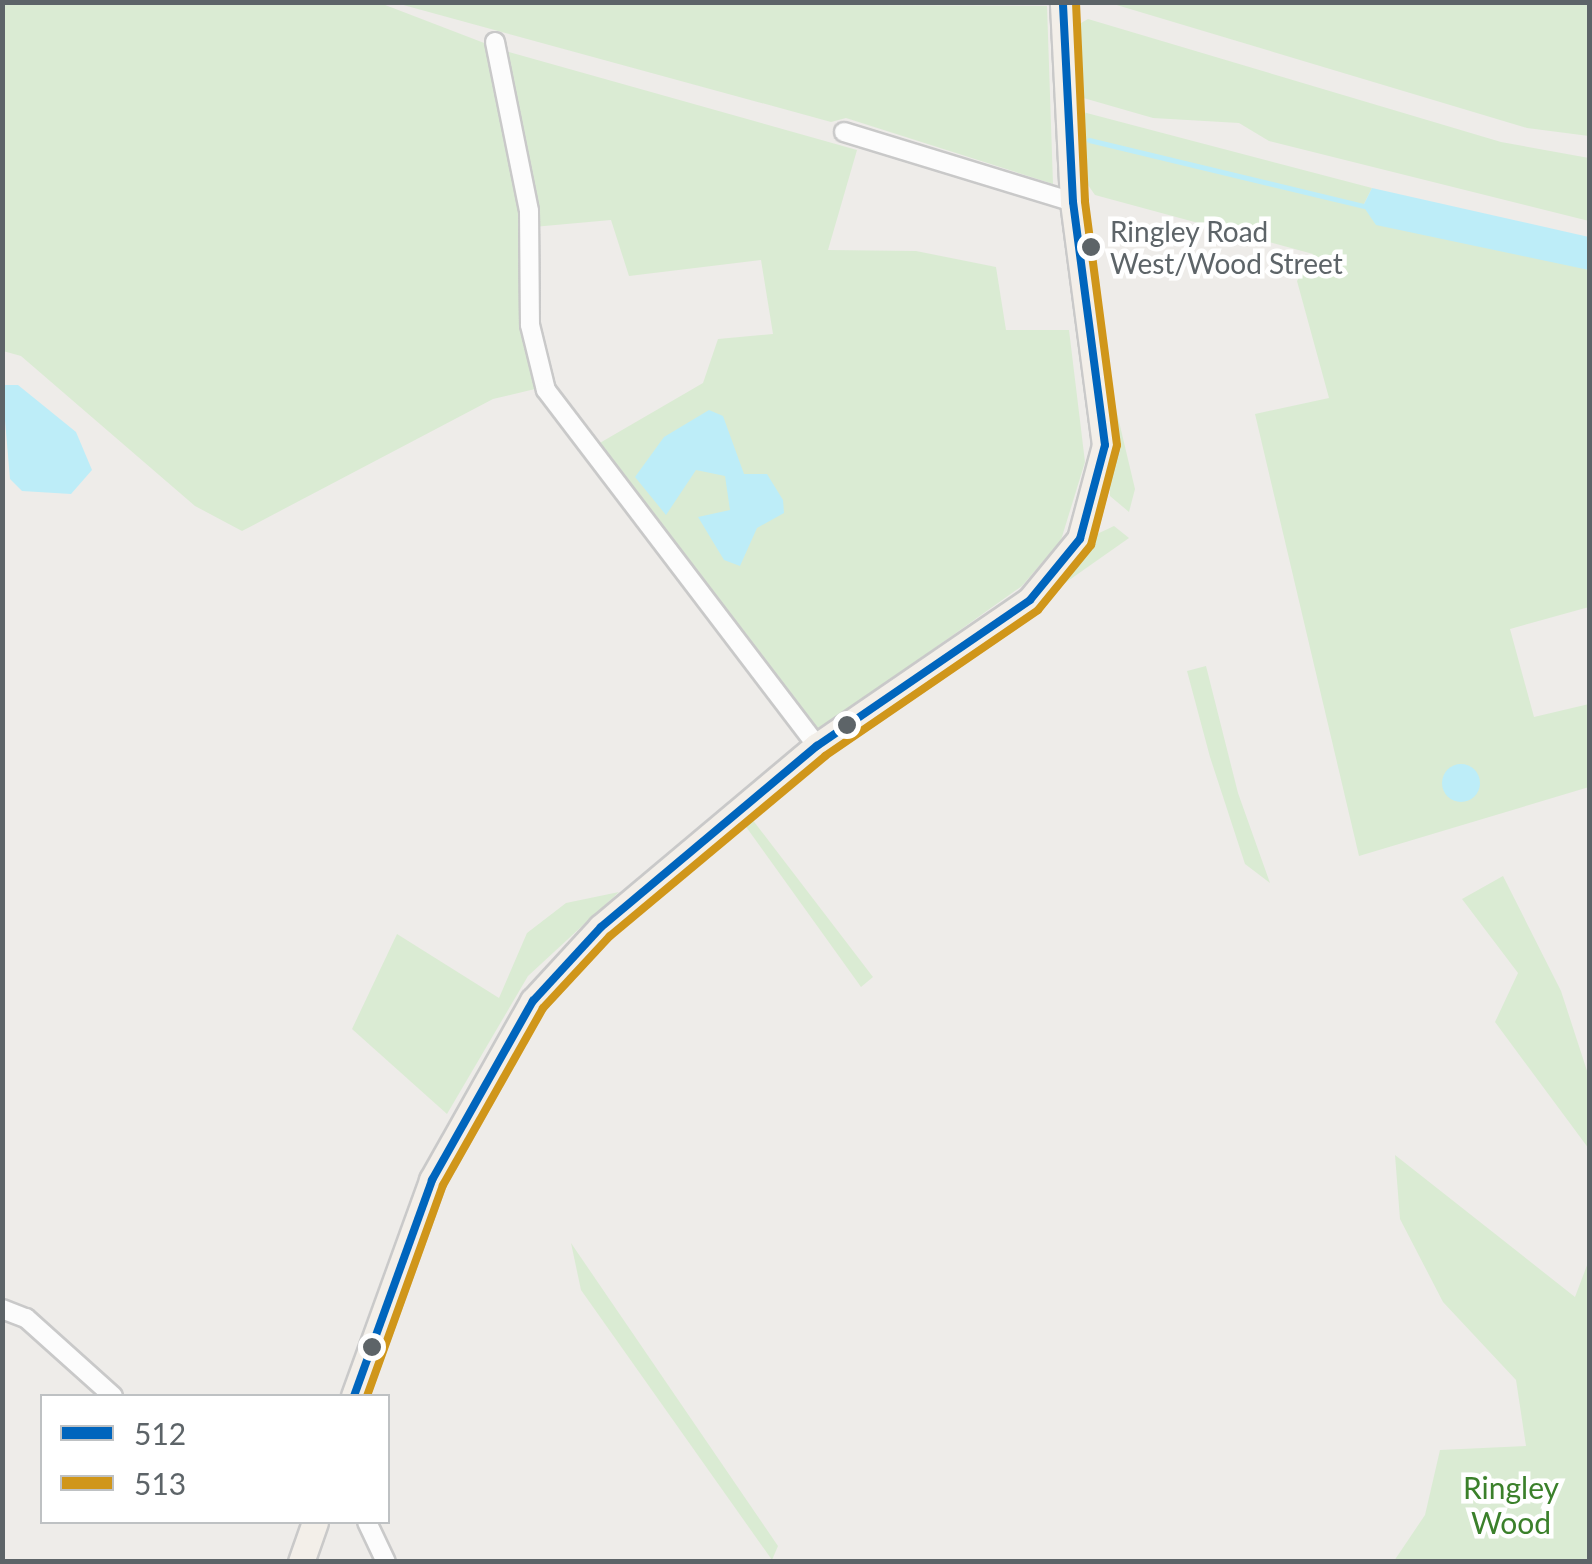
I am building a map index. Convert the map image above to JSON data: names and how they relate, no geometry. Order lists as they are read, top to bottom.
{
  "parks": ["Ringley Wood"],
  "places": ["Ringley Road West/Wood Street"],
  "lines": ["transit line 512", "transit line 513"],
  "legend": ["512", "513"]
}
